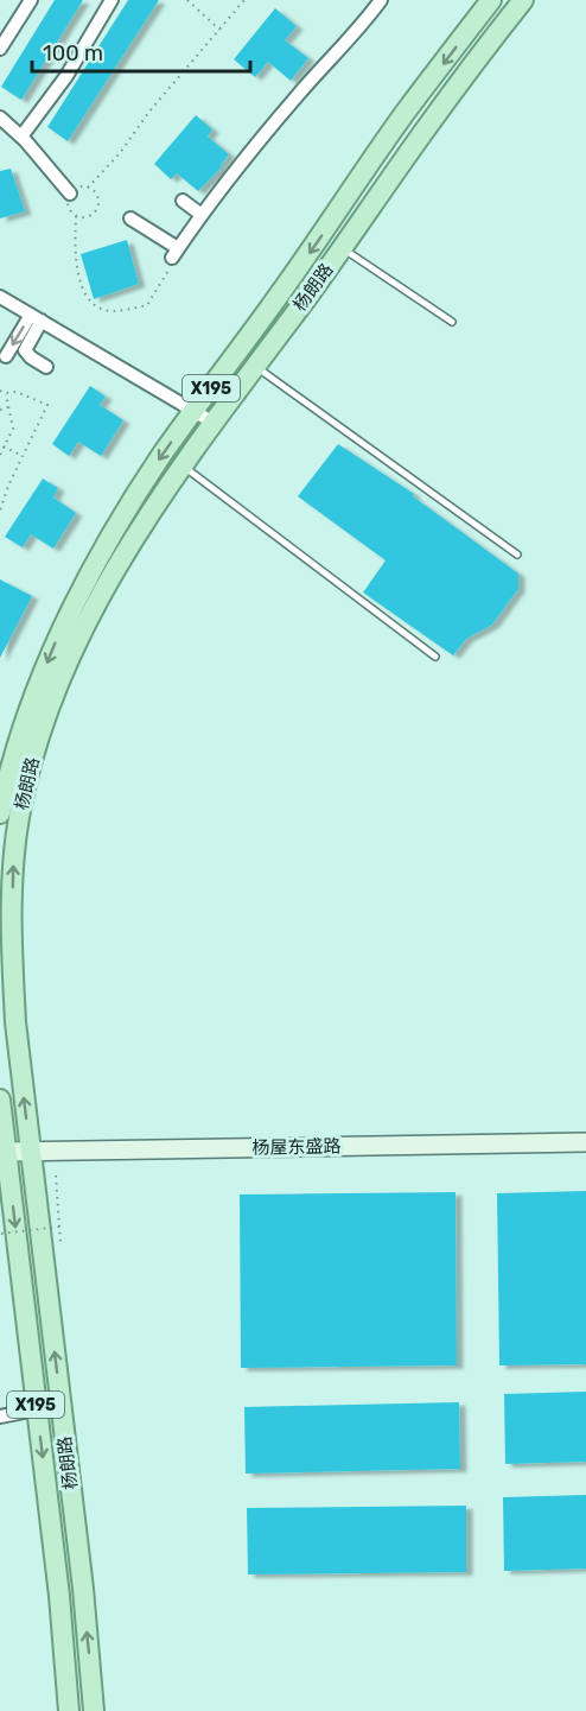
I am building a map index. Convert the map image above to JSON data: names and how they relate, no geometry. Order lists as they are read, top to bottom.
{
  "streets": {
    "main road": ["杨朗路", "X195"],
    "street": ["杨屋东盛路"]
  },
  "crossings": [
    ["杨朗路", "杨屋东盛路"]
  ],
  "scale_bar": "100 m"
}
